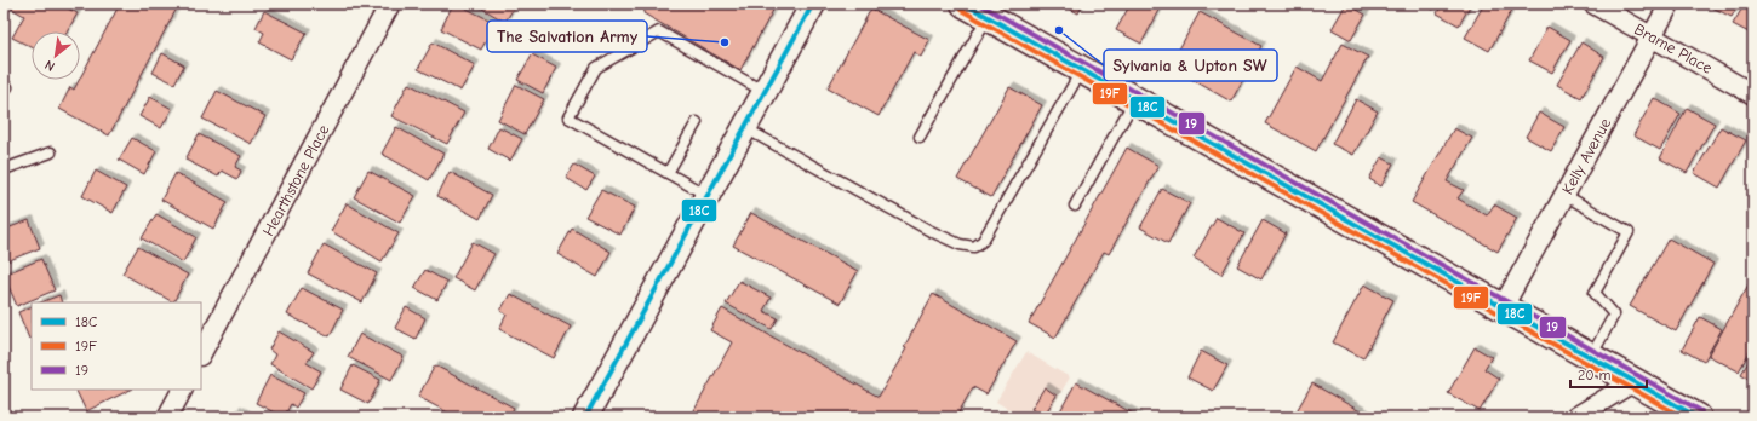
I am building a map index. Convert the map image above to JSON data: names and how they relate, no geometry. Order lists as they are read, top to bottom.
{
  "streets": {
    "street": ["Brame Place", "Kelly Avenue", "Hearthstone Place"]
  },
  "crossings": [
    ["Brame Place", "Kelly Avenue"]
  ],
  "places": ["Sylvania & Upton SW", "The Salvation Army"],
  "lines": ["transit line 18C", "transit line 19", "transit line 19F"],
  "legend": ["18C", "19F", "19"],
  "scale_bar": "20 m",
  "north": "bottom left"
}
